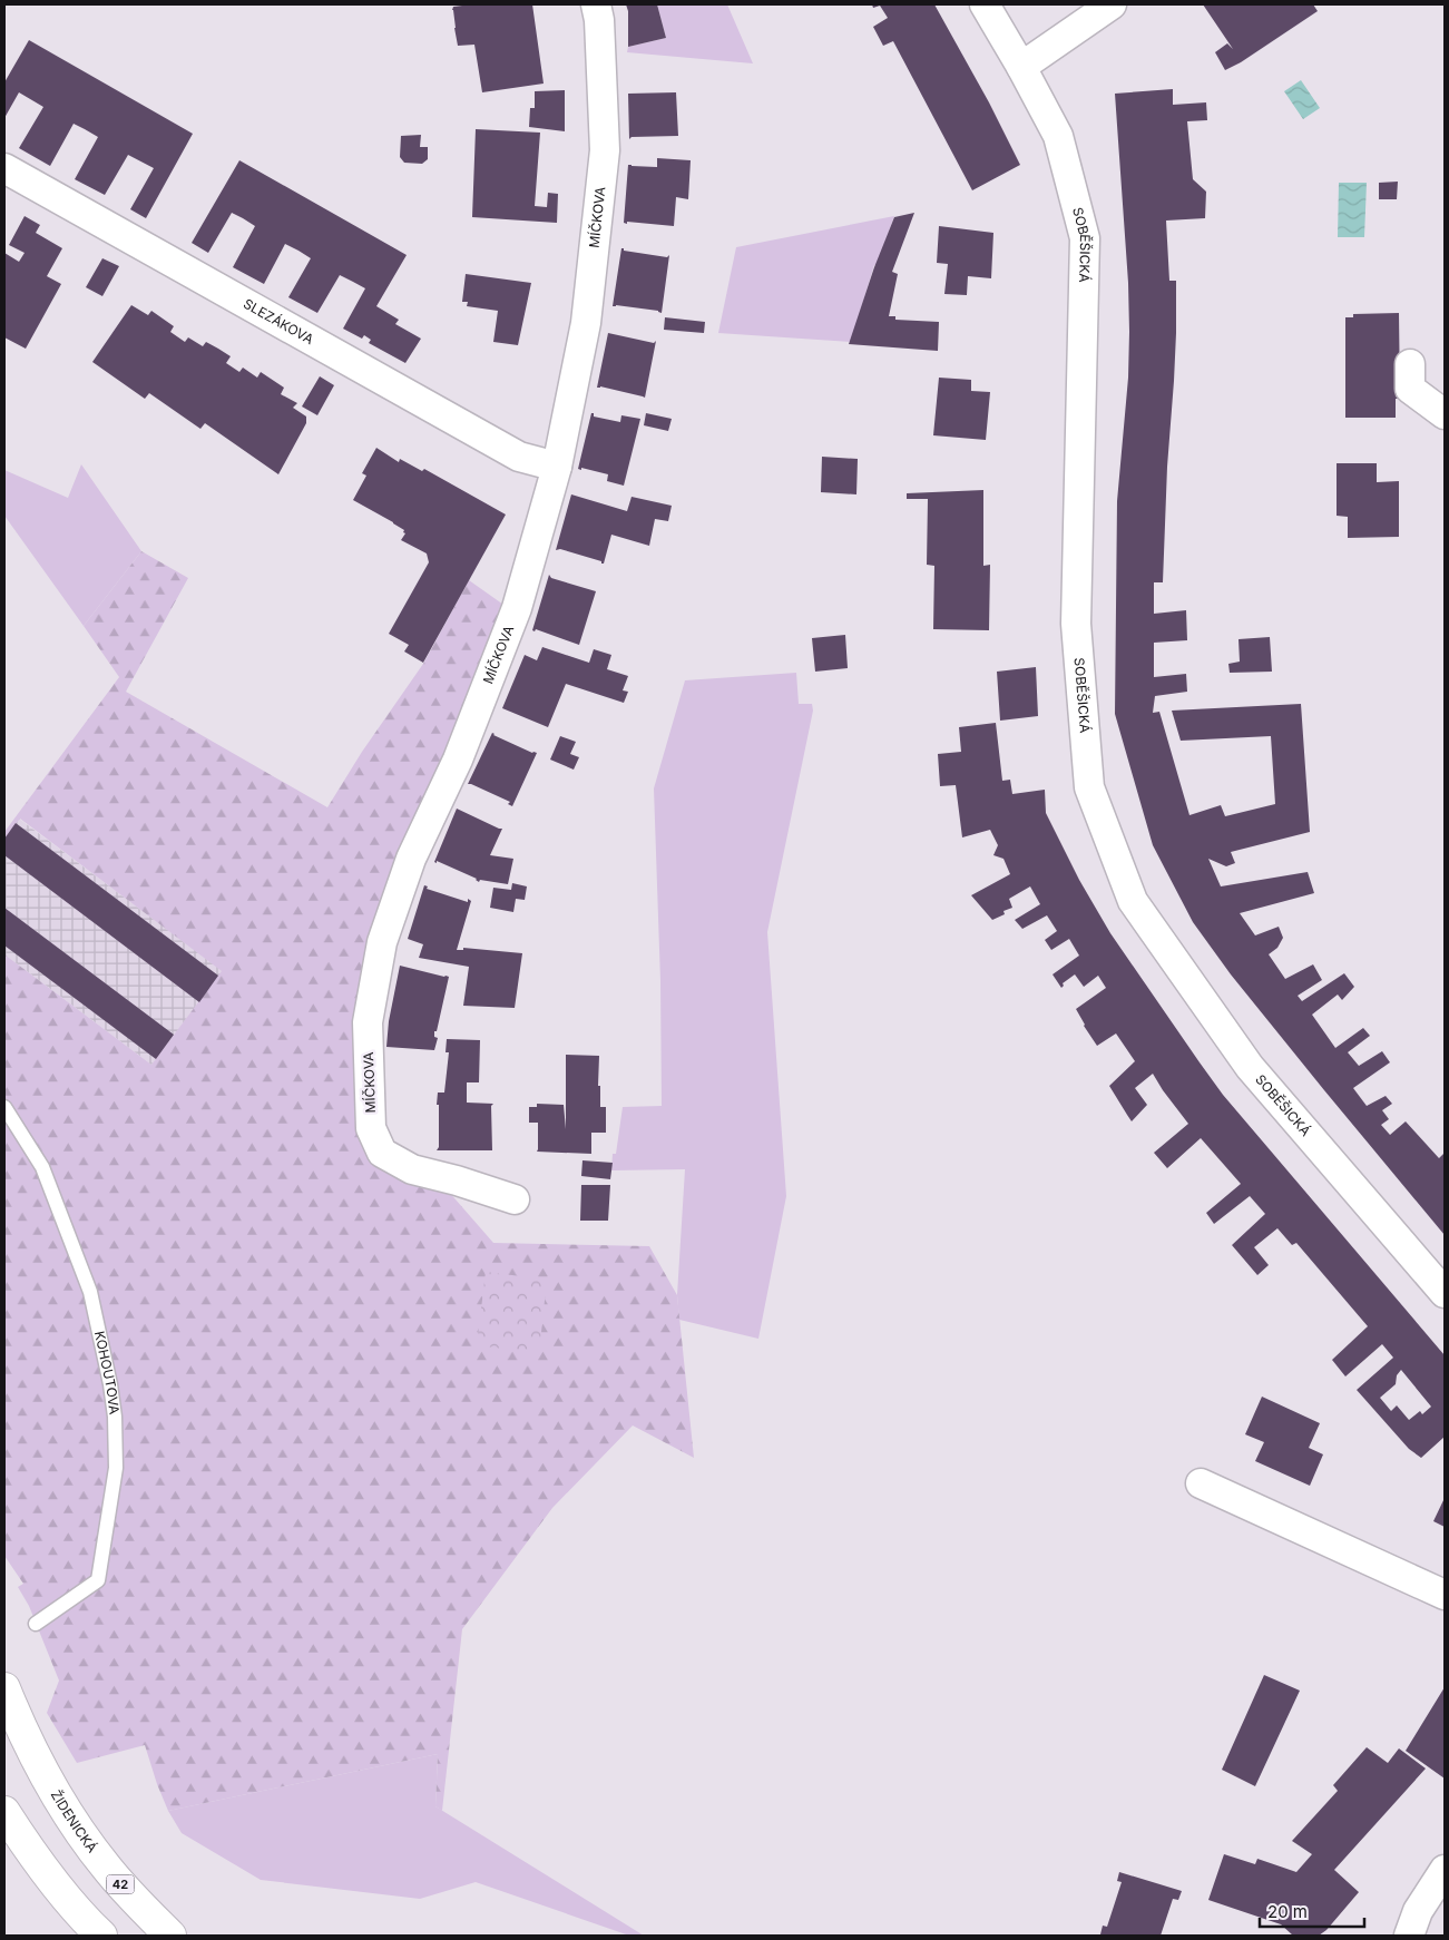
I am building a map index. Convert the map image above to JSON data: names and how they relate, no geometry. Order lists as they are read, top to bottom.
{
  "streets": {
    "highway": ["ŽIDENICKÁ", "42"],
    "street": ["MÍČKOVA", "SOBĚŠICKÁ", "SLEZÁKOVA"],
    "lane": ["KOHOUTOVA"]
  },
  "crossings": [
    ["MÍČKOVA", "SLEZÁKOVA"]
  ],
  "scale_bar": "20 m"
}
